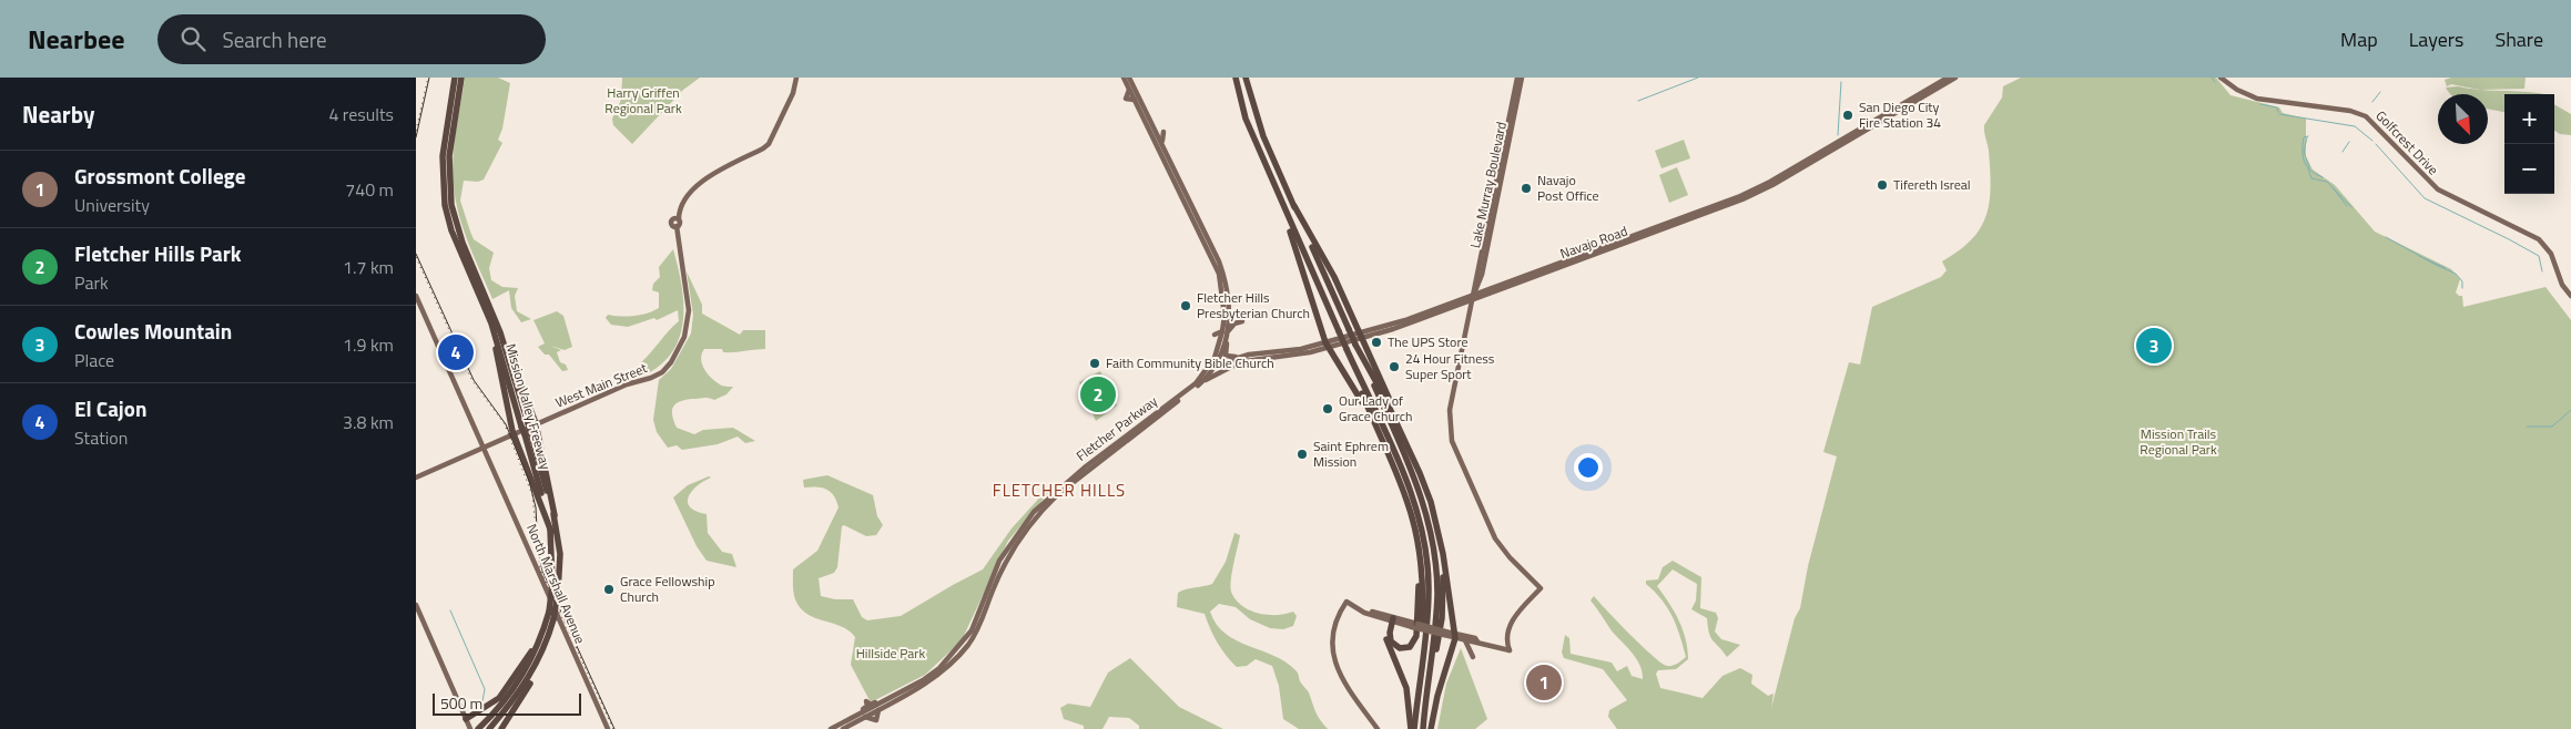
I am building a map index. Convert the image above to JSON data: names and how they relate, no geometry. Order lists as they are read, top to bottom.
{
  "streets": {
    "highway": ["Mission Valley Freeway"],
    "main road": [
      "Golfcrest Drive",
      "Lake Murray Boulevard",
      "Navajo Road",
      "West Main Street",
      "Fletcher Parkway",
      "North Marshall Avenue"
    ]
  },
  "crossings": [
    ["Lake Murray Boulevard", "Navajo Road"],
    ["Navajo Road", "Fletcher Parkway"],
    ["West Main Street", "North Marshall Avenue"]
  ],
  "districts": ["FLETCHER HILLS"],
  "parks": ["Harry Griffen Regional Park", "Mission Trails Regional Park", "Hillside Park"],
  "places": [
    "San Diego City Fire Station 34",
    "Tifereth Isreal",
    "Navajo Post Office",
    "Fletcher Hills Presbyterian Church",
    "The UPS Store",
    "Faith Community Bible Church",
    "24 Hour Fitness Super Sport",
    "Our Lady of Grace Church",
    "Saint Ephrem Mission",
    "Grace Fellowship Church"
  ],
  "scale_bar": "500 m",
  "north": "bottom right",
  "page": {
    "header": "Nearbee",
    "search": "Search here",
    "nav": ["Map", "Layers", "Share"],
    "heading": ["Nearby", "4 results"],
    "map_buttons": ["+", "−"],
    "list": [
      {
        "mark": "1",
        "name": "Grossmont College",
        "note": "University",
        "value": "740 m"
      },
      {
        "mark": "2",
        "name": "Fletcher Hills Park",
        "note": "Park",
        "value": "1.7 km"
      },
      {
        "mark": "3",
        "name": "Cowles Mountain",
        "note": "Place",
        "value": "1.9 km"
      },
      {
        "mark": "4",
        "name": "El Cajon",
        "note": "Station",
        "value": "3.8 km"
      }
    ],
    "pins": [
      "3",
      "4",
      "2",
      "1"
    ],
    "scale": "500 m"
  }
}
